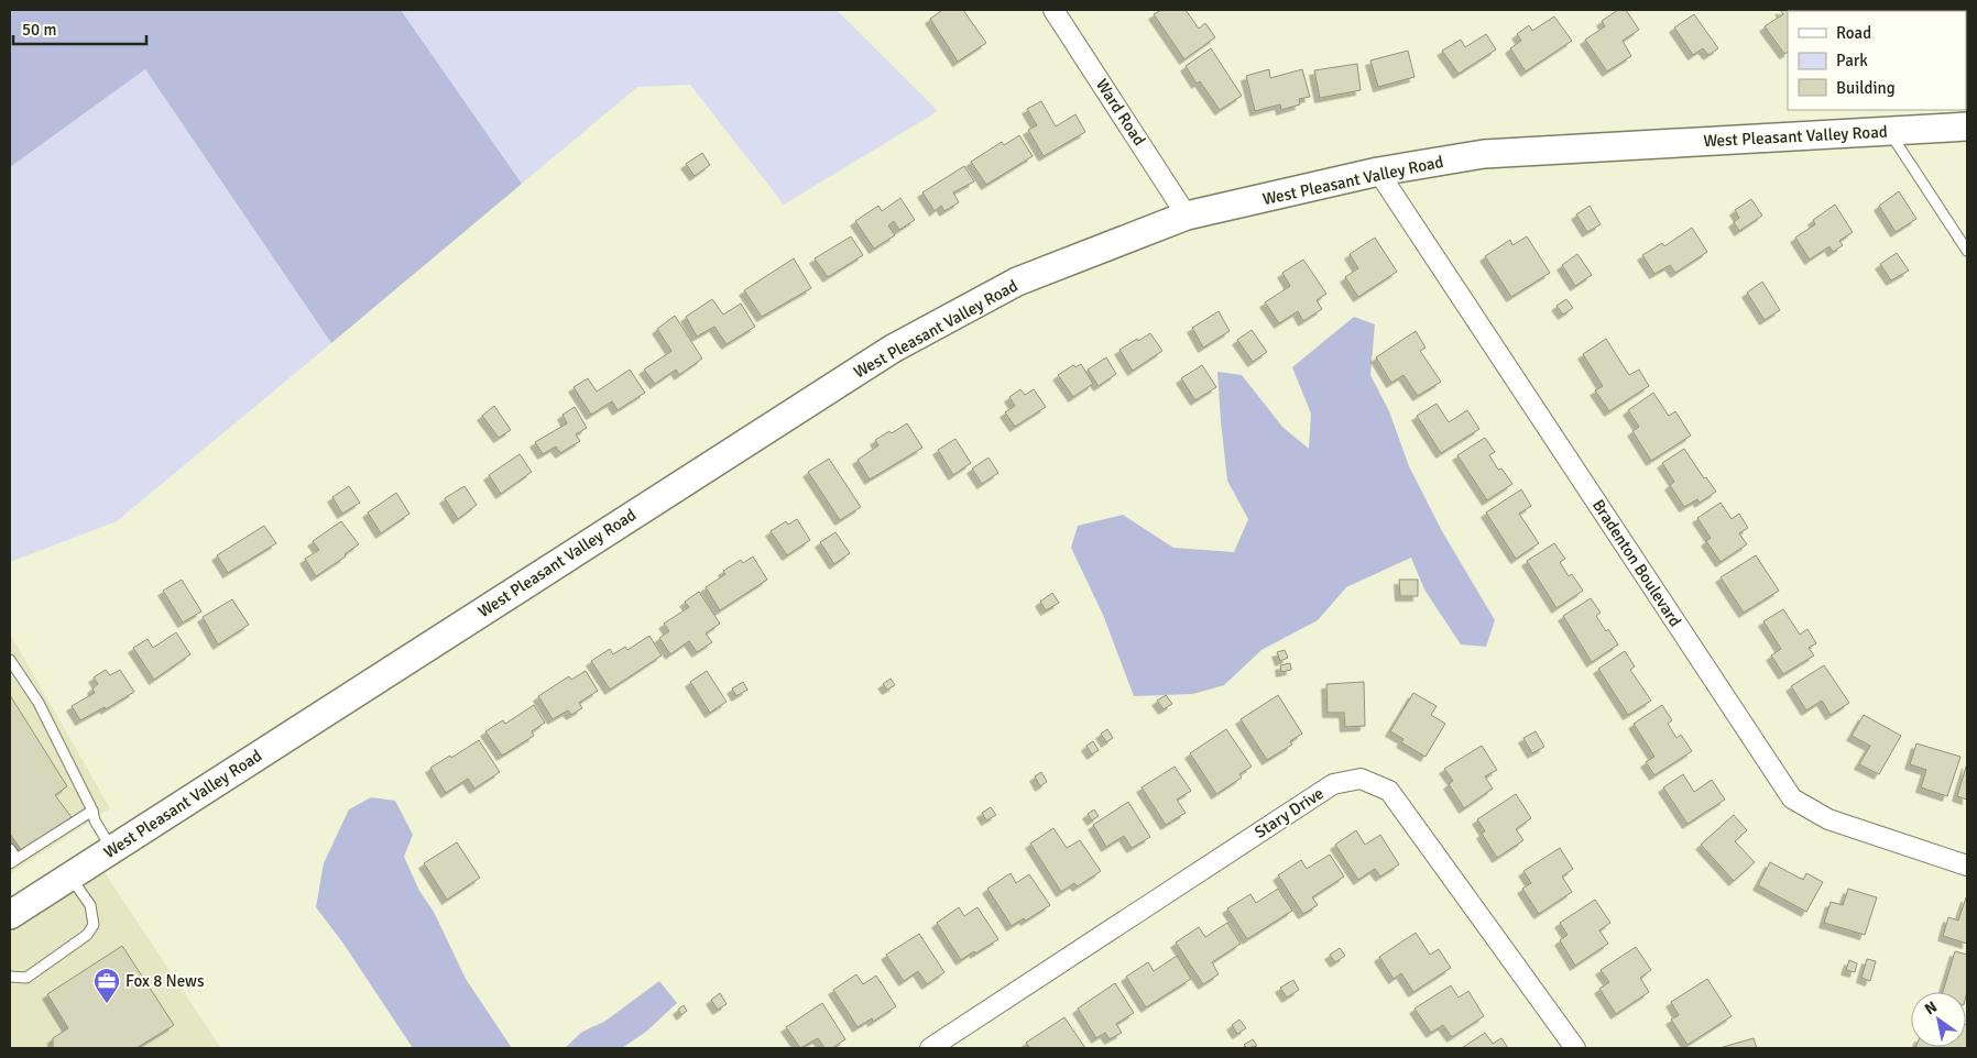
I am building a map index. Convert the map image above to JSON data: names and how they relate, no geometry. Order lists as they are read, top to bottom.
{
  "streets": {
    "main road": ["West Pleasant Valley Road"],
    "street": ["Ward Road", "Bradenton Boulevard", "Stary Drive"]
  },
  "crossings": [
    ["Ward Road", "West Pleasant Valley Road"],
    ["West Pleasant Valley Road", "Bradenton Boulevard"]
  ],
  "places": {
    "office": ["Fox 8 News"]
  },
  "legend": ["Road", "Park", "Building"],
  "scale_bar": "50 m",
  "north": "top left"
}
